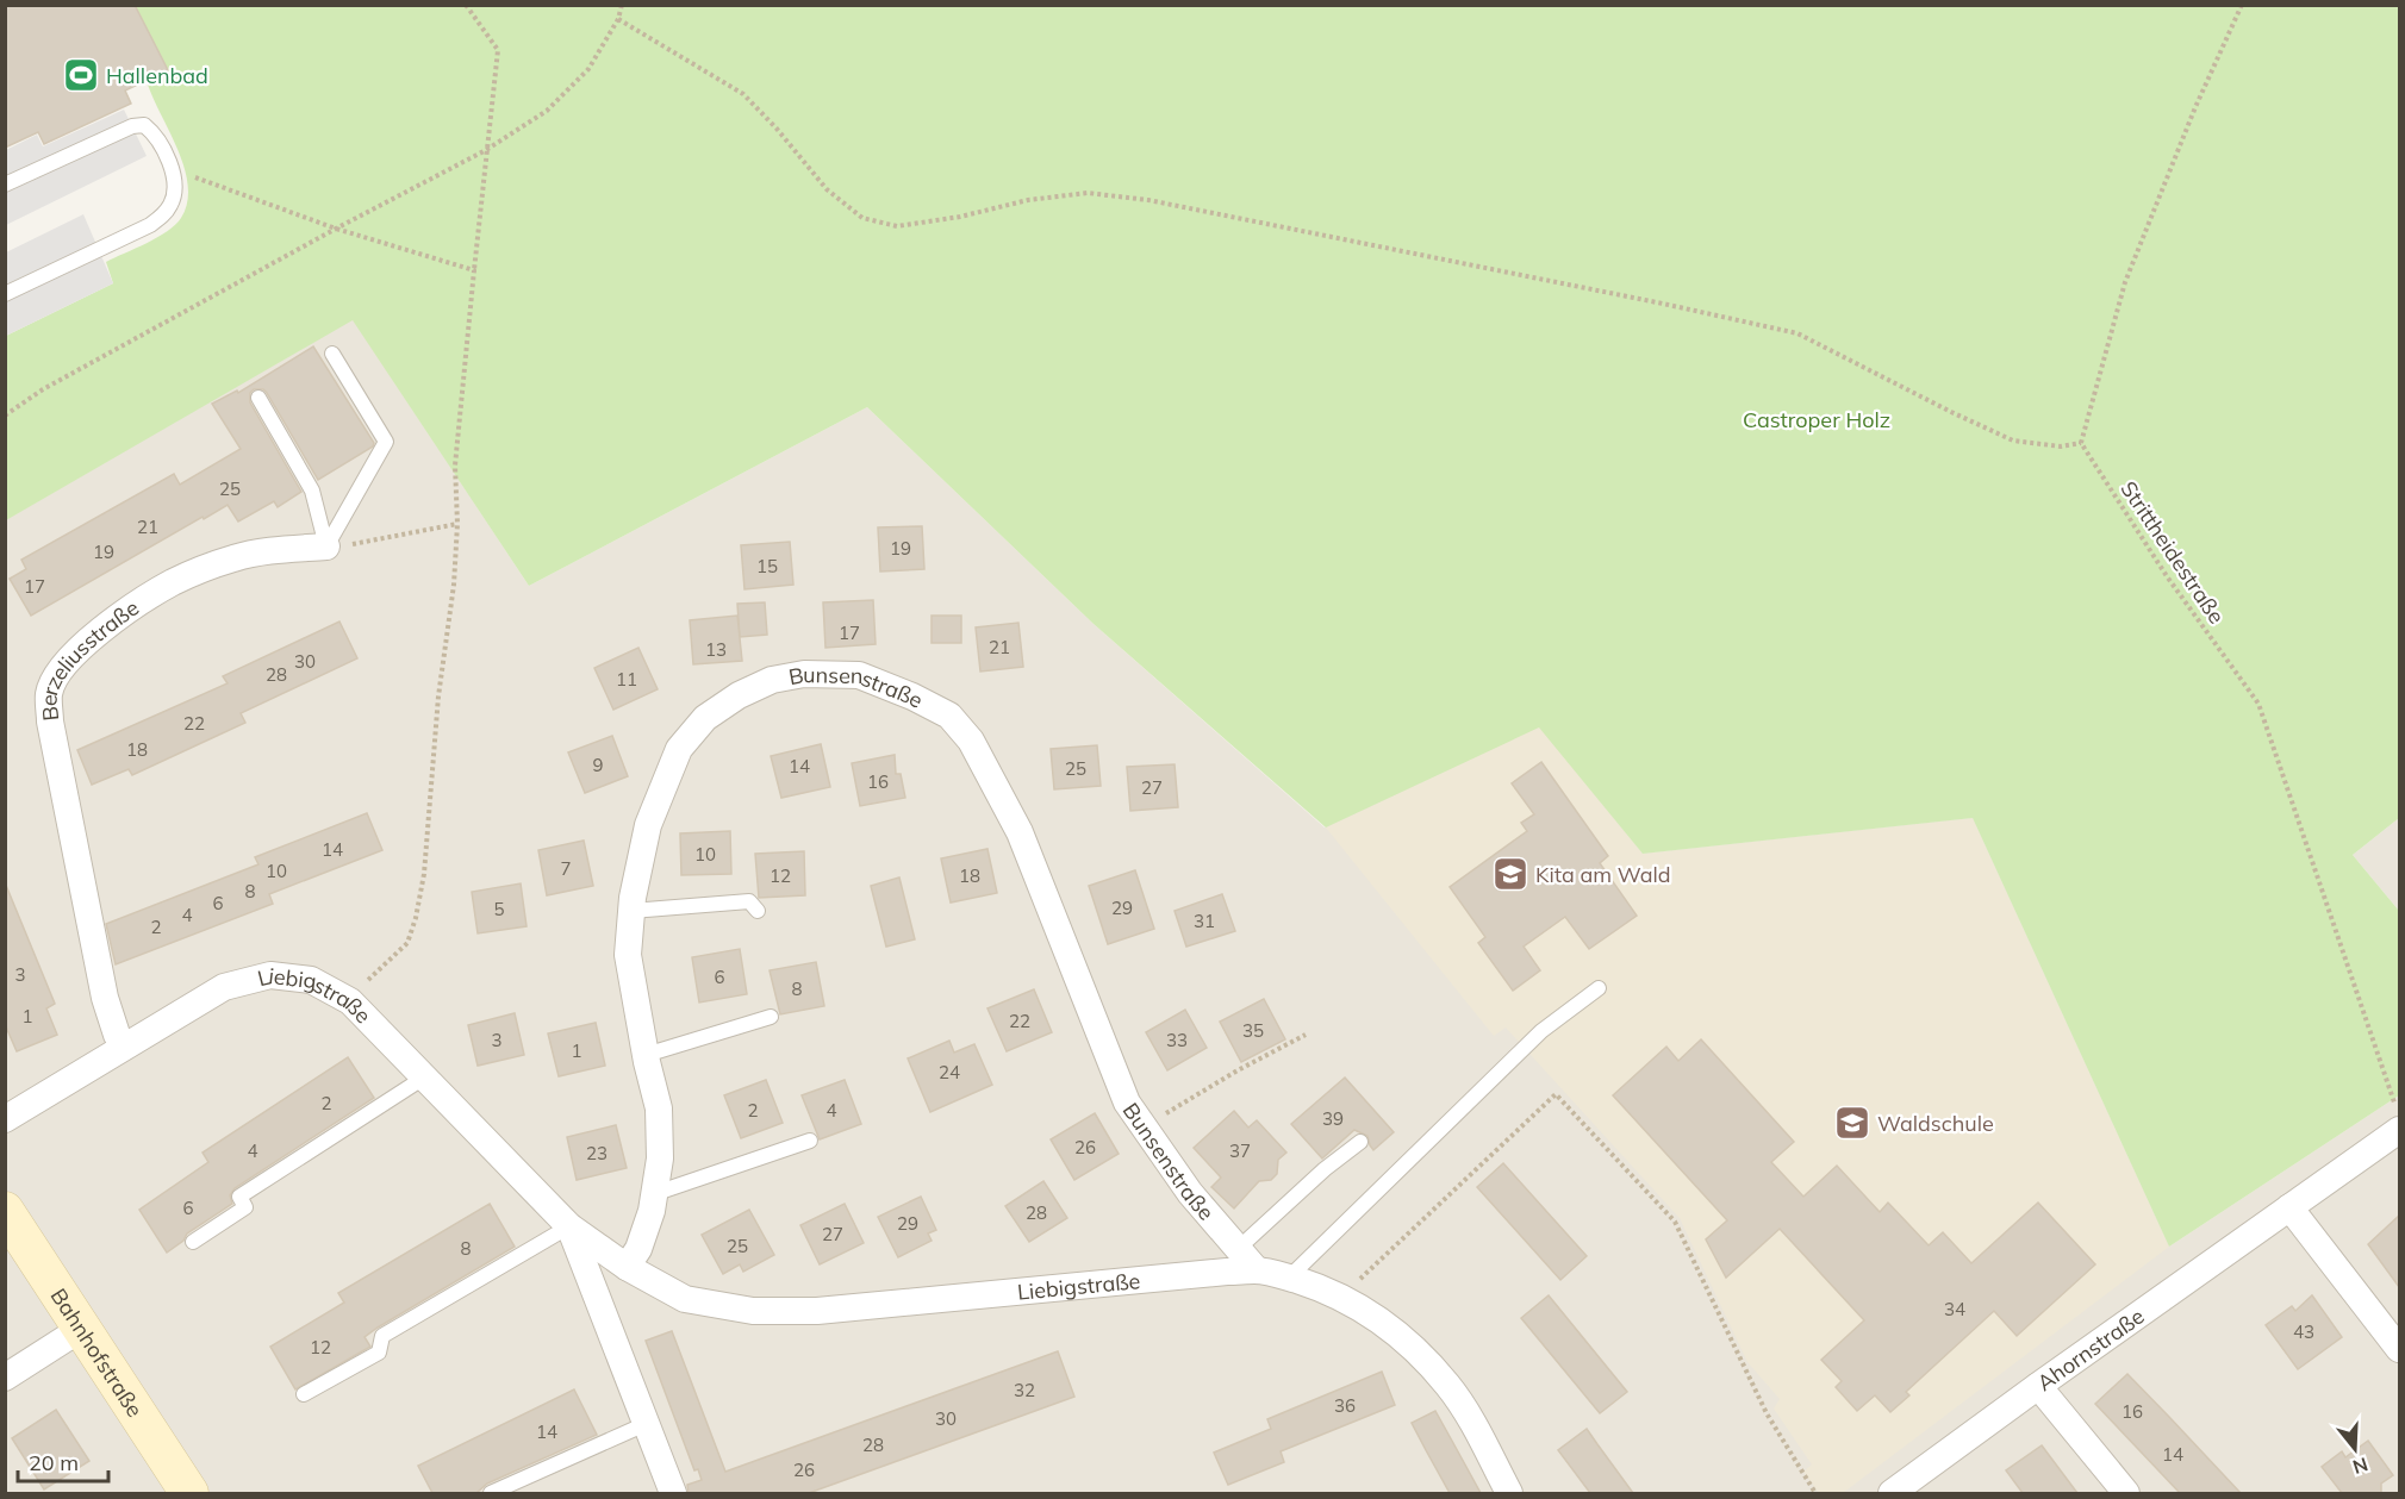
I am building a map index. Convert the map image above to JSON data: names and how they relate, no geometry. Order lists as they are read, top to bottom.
{
  "streets": {
    "main road": ["Bahnhofstraße"],
    "street": [
      "Berzeliusstraße",
      "Bunsenstraße",
      "Liebigstraße",
      "Ahornstraße"
    ],
    "path": ["Strittheidestraße"]
  },
  "crossings": [
    ["Berzeliusstraße", "Liebigstraße"],
    ["Bunsenstraße", "Liebigstraße"]
  ],
  "parks": ["Castroper Holz"],
  "places": {
    "sports": ["Hallenbad"],
    "school or university": ["Kita am Wald", "Waldschule"]
  },
  "house_numbers": [
    "25",
    "21",
    "19",
    "19",
    "15",
    "17",
    "17",
    "21",
    "13",
    "30",
    "28",
    "11",
    "22",
    "18",
    "9",
    "14",
    "25",
    "16",
    "27",
    "14",
    "10",
    "7",
    "10",
    "12",
    "18",
    "8",
    "6",
    "29",
    "5",
    "4",
    "31",
    "2",
    "3",
    "6",
    "8",
    "1",
    "22",
    "35",
    "3",
    "33",
    "1",
    "24",
    "2",
    "2",
    "4",
    "39",
    "26",
    "4",
    "37",
    "23",
    "6",
    "28",
    "29",
    "27",
    "25",
    "8",
    "34",
    "43",
    "12",
    "32",
    "36",
    "16",
    "30",
    "14",
    "28",
    "14",
    "26"
  ],
  "scale_bar": "20 m",
  "north": "bottom"
}
